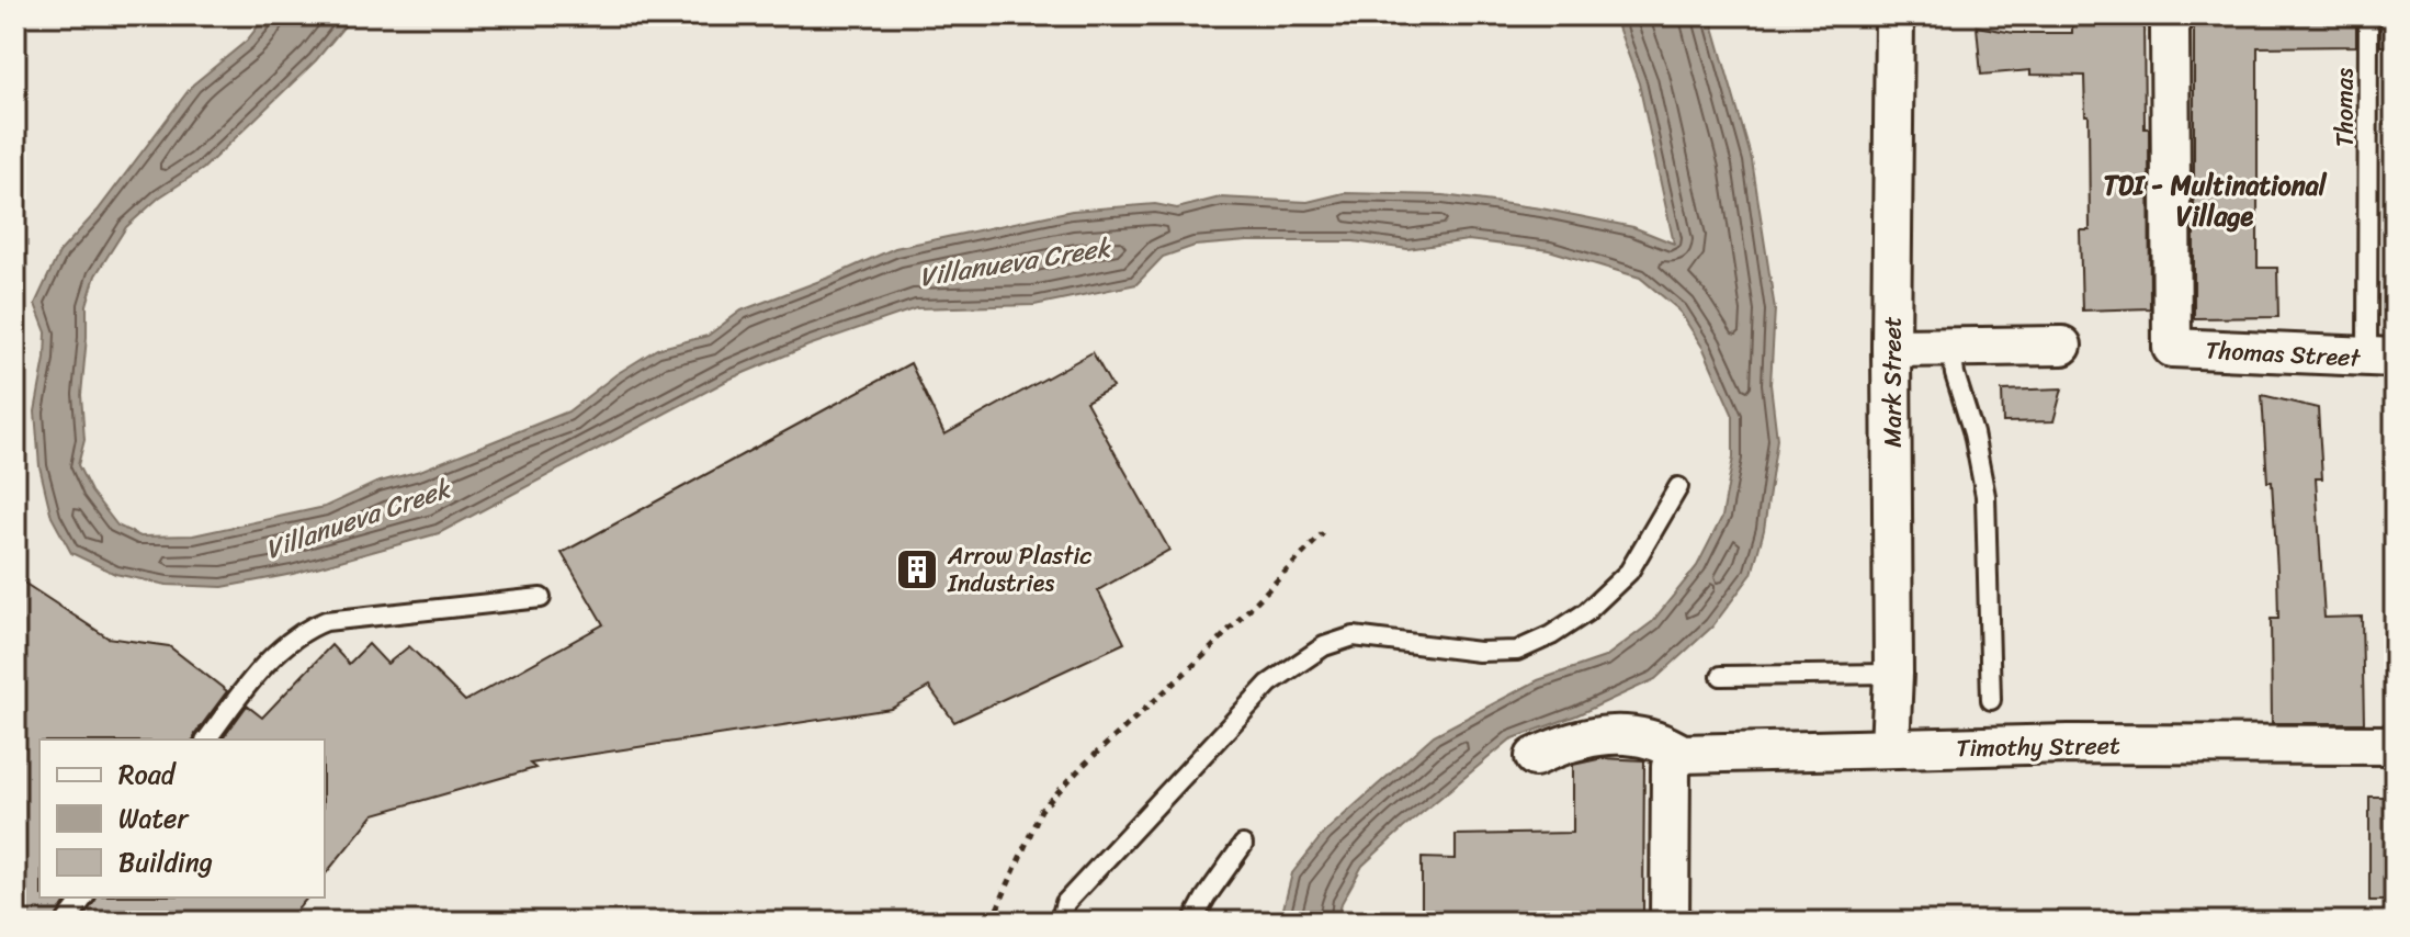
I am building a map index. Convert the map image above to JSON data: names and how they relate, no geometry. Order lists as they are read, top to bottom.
{
  "streets": {
    "street": ["Thomas Street", "Mark Street", "Timothy Street"],
    "lane": ["Thomas"]
  },
  "crossings": [
    ["Thomas", "Thomas Street"],
    ["Mark Street", "Timothy Street"]
  ],
  "districts": ["TDI - Multinational Village"],
  "water": ["Villanueva Creek"],
  "places": {
    "building": ["Arrow Plastic Industries"]
  },
  "legend": ["Road", "Water", "Building"]
}
